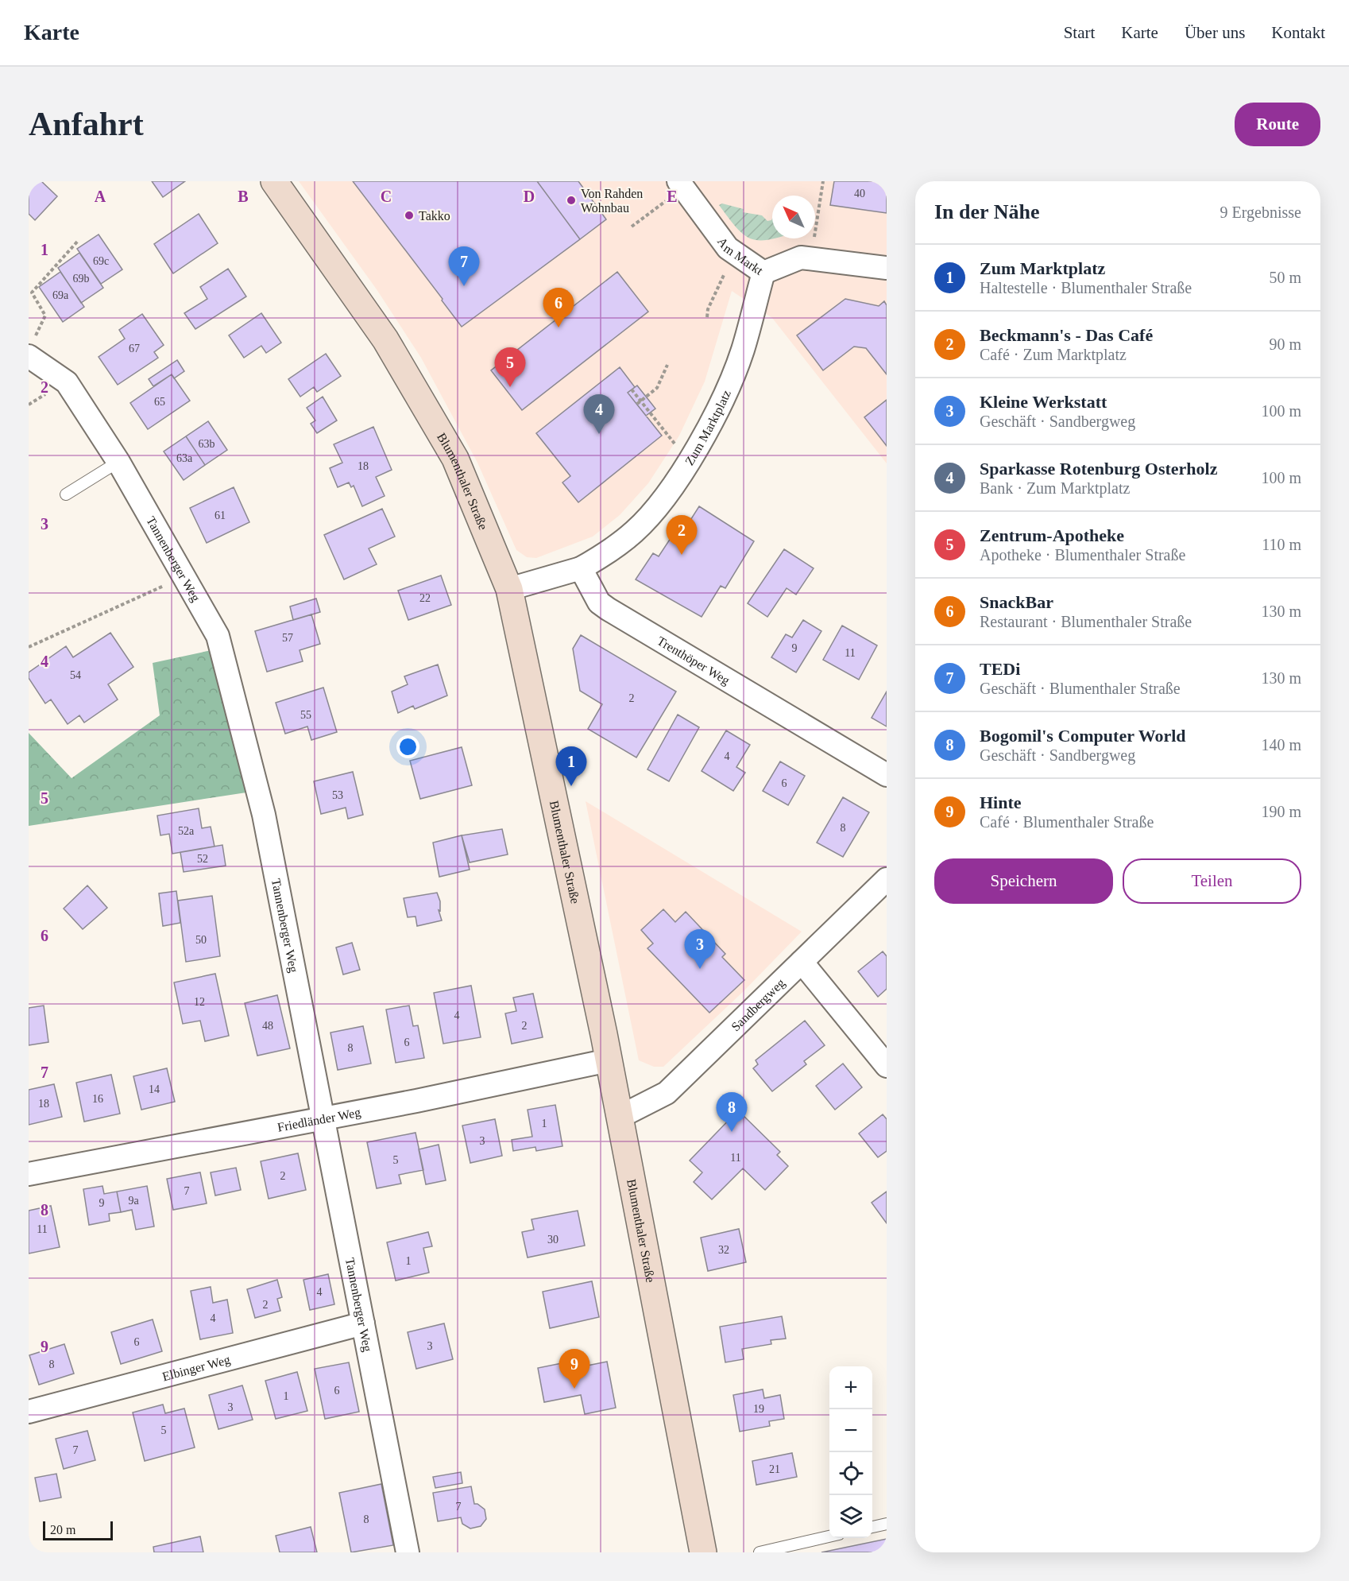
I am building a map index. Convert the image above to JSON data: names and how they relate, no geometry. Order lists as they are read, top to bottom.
{
  "streets": {
    "main road": ["Blumenthaler Straße"],
    "street": [
      "Am Markt",
      "Zum Marktplatz",
      "Tannenberger Weg",
      "Trenthöper Weg",
      "Sandbergweg",
      "Friedländer Weg",
      "Elbinger Weg"
    ]
  },
  "crossings": [
    ["Am Markt", "Zum Marktplatz"],
    ["Zum Marktplatz", "Trenthöper Weg"],
    ["Blumenthaler Straße", "Sandbergweg"],
    ["Blumenthaler Straße", "Friedländer Weg"],
    ["Tannenberger Weg", "Friedländer Weg"],
    ["Tannenberger Weg", "Elbinger Weg"]
  ],
  "places": ["Von Rahden Wohnbau", "Takko"],
  "house_numbers": [
    "40",
    "69c",
    "69b",
    "69a",
    "67",
    "65",
    "63b",
    "63a",
    "18",
    "61",
    "22",
    "57",
    "9",
    "11",
    "54",
    "2",
    "55",
    "4",
    "6",
    "53",
    "8",
    "52a",
    "52",
    "50",
    "12",
    "4",
    "48",
    "2",
    "6",
    "8",
    "14",
    "16",
    "18",
    "1",
    "3",
    "11",
    "5",
    "2",
    "7",
    "9a",
    "9",
    "11",
    "30",
    "32",
    "1",
    "4",
    "2",
    "4",
    "6",
    "3",
    "8",
    "6",
    "1",
    "3",
    "19",
    "5",
    "7",
    "21",
    "7",
    "8"
  ],
  "scale_bar": "20 m",
  "north": "top left",
  "page": {
    "header": "Karte",
    "nav": [
      "Start",
      "Karte",
      "Über uns",
      "Kontakt"
    ],
    "buttons": [
      "Route",
      ["Speichern", "Teilen"]
    ],
    "title": "Anfahrt",
    "heading": ["In der Nähe", "9 Ergebnisse"],
    "list": [
      {
        "mark": "1",
        "name": "Zum Marktplatz",
        "note": "Haltestelle · Blumenthaler Straße",
        "value": "50 m"
      },
      {
        "mark": "2",
        "name": "Beckmann's - Das Café",
        "note": "Café · Zum Marktplatz",
        "value": "90 m"
      },
      {
        "mark": "3",
        "name": "Kleine Werkstatt",
        "note": "Geschäft · Sandbergweg",
        "value": "100 m"
      },
      {
        "mark": "4",
        "name": "Sparkasse Rotenburg Osterholz",
        "note": "Bank · Zum Marktplatz",
        "value": "100 m"
      },
      {
        "mark": "5",
        "name": "Zentrum-Apotheke",
        "note": "Apotheke · Blumenthaler Straße",
        "value": "110 m"
      },
      {
        "mark": "6",
        "name": "SnackBar",
        "note": "Restaurant · Blumenthaler Straße",
        "value": "130 m"
      },
      {
        "mark": "7",
        "name": "TEDi",
        "note": "Geschäft · Blumenthaler Straße",
        "value": "130 m"
      },
      {
        "mark": "8",
        "name": "Bogomil's Computer World",
        "note": "Geschäft · Sandbergweg",
        "value": "140 m"
      },
      {
        "mark": "9",
        "name": "Hinte",
        "note": "Café · Blumenthaler Straße",
        "value": "190 m"
      }
    ],
    "pins": [
      "7",
      "6",
      "5",
      "4",
      "2",
      "1",
      "3",
      "8",
      "9"
    ],
    "map_buttons": ["+", "−"],
    "scale": "20 m"
  },
  "grid": {
    "columns": [
      "A",
      "B",
      "C",
      "D",
      "E"
    ],
    "rows": [
      "1",
      "2",
      "3",
      "4",
      "5",
      "6",
      "7",
      "8",
      "9"
    ]
  }
}
